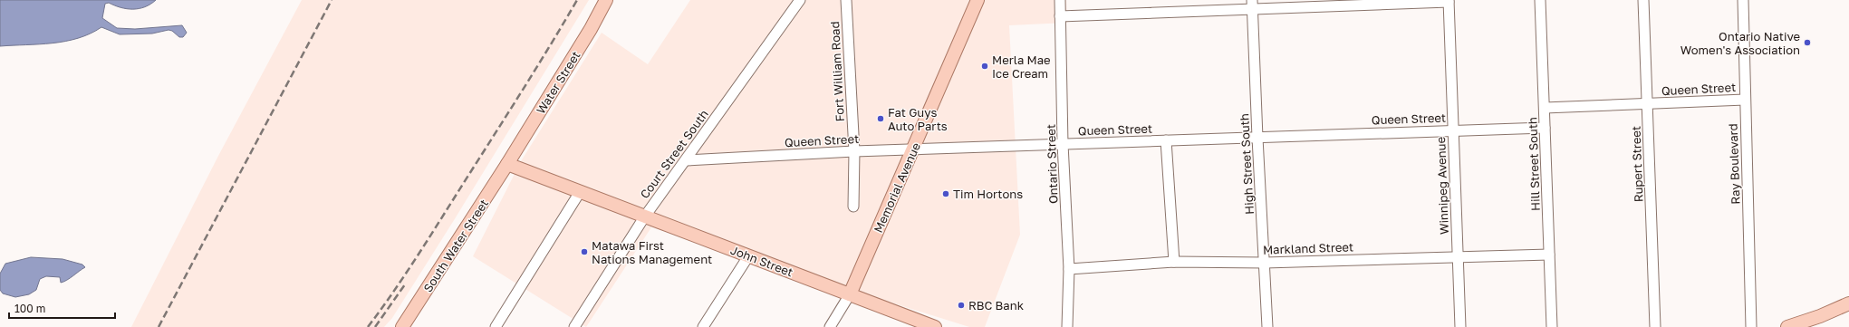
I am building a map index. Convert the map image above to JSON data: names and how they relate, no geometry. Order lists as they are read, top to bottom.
{
  "streets": {
    "main road": [
      "Water Street",
      "Memorial Avenue",
      "South Water Street",
      "John Street"
    ],
    "street": [
      "Fort William Road",
      "Queen Street",
      "Court Street South",
      "Ontario Street",
      "High Street South",
      "Hill Street South",
      "Rupert Street",
      "Ray Boulevard",
      "Winnipeg Avenue",
      "Markland Street"
    ]
  },
  "crossings": [
    ["Fort William Road", "Queen Street"],
    ["Water Street", "South Water Street"],
    ["Water Street", "John Street"],
    ["Queen Street", "Court Street South"],
    ["Queen Street", "Ontario Street"],
    ["Queen Street", "High Street South"],
    ["Queen Street", "Hill Street South"],
    ["Queen Street", "Rupert Street"],
    ["Queen Street", "Ray Boulevard"],
    ["Queen Street", "Winnipeg Avenue"],
    ["Queen Street", "Memorial Avenue"],
    ["Court Street South", "John Street"],
    ["Ontario Street", "Markland Street"],
    ["High Street South", "Markland Street"],
    ["Hill Street South", "Markland Street"],
    ["Winnipeg Avenue", "Markland Street"],
    ["Memorial Avenue", "John Street"],
    ["South Water Street", "John Street"]
  ],
  "places": [
    "Ontario Native Women's Association",
    "Merla Mae Ice Cream",
    "Fat Guys Auto Parts",
    "Tim Hortons",
    "Matawa First Nations Management",
    "RBC Bank"
  ],
  "scale_bar": "100 m"
}
